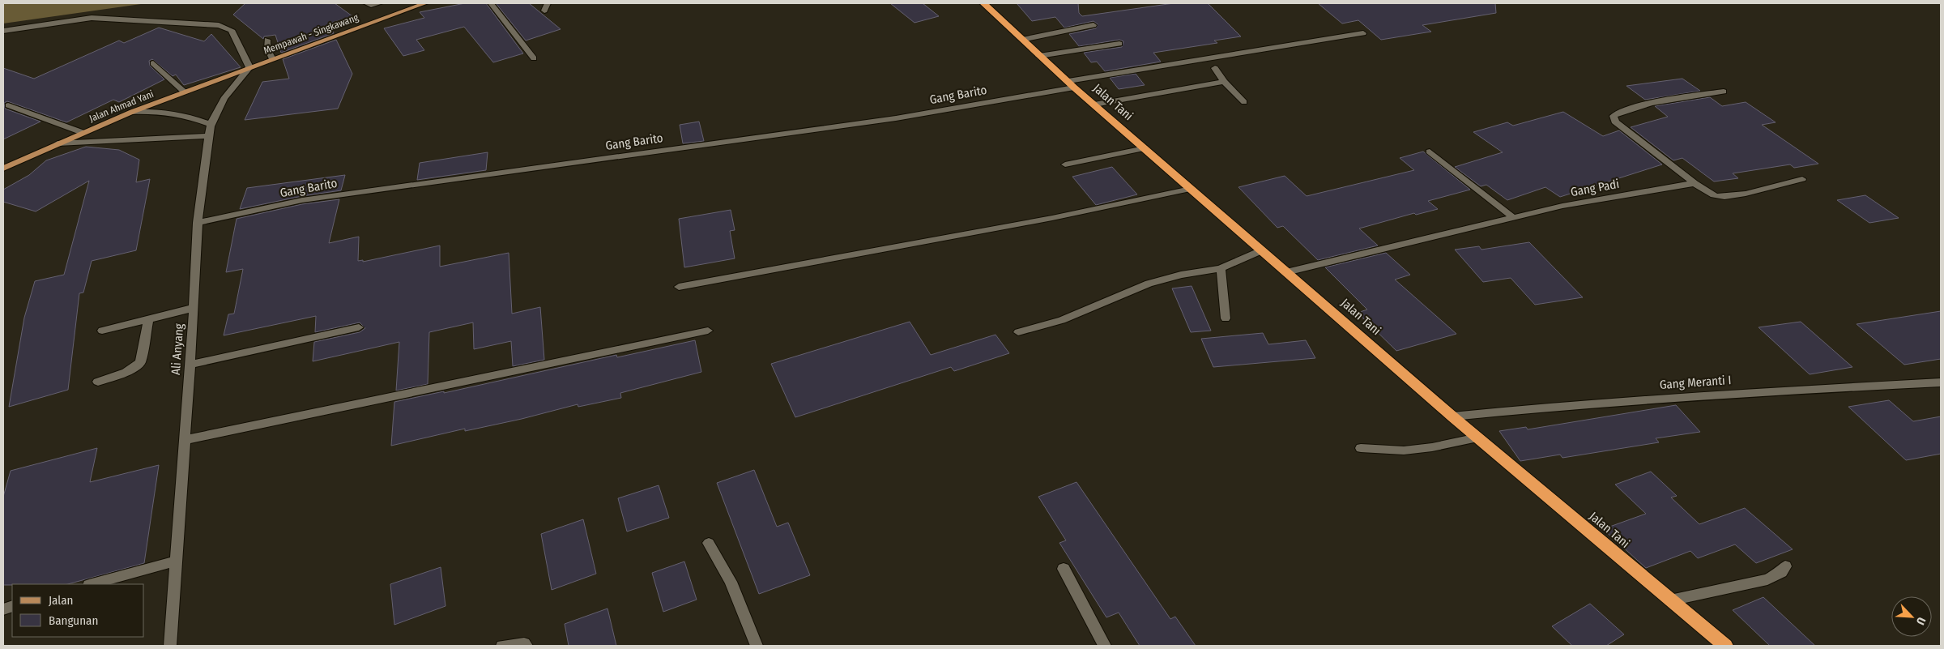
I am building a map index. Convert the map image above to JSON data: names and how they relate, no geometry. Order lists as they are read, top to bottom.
{
  "streets": {
    "highway": ["Jalan Tani"],
    "main road": ["Mempawah - Singkawang", "Jalan Ahmad Yani"],
    "street": [
      "Gang Barito",
      "Gang Padi",
      "Ali Anyang",
      "Gang Meranti I"
    ]
  },
  "crossings": [
    ["Mempawah - Singkawang", "Jalan Ahmad Yani"],
    ["Mempawah - Singkawang", "Ali Anyang"],
    ["Gang Barito", "Jalan Tani"],
    ["Gang Barito", "Ali Anyang"],
    ["Jalan Tani", "Gang Padi"],
    ["Jalan Tani", "Gang Meranti I"],
    ["Jalan Ahmad Yani", "Ali Anyang"]
  ],
  "legend": ["Jalan", "Bangunan"],
  "north": "bottom right"
}
